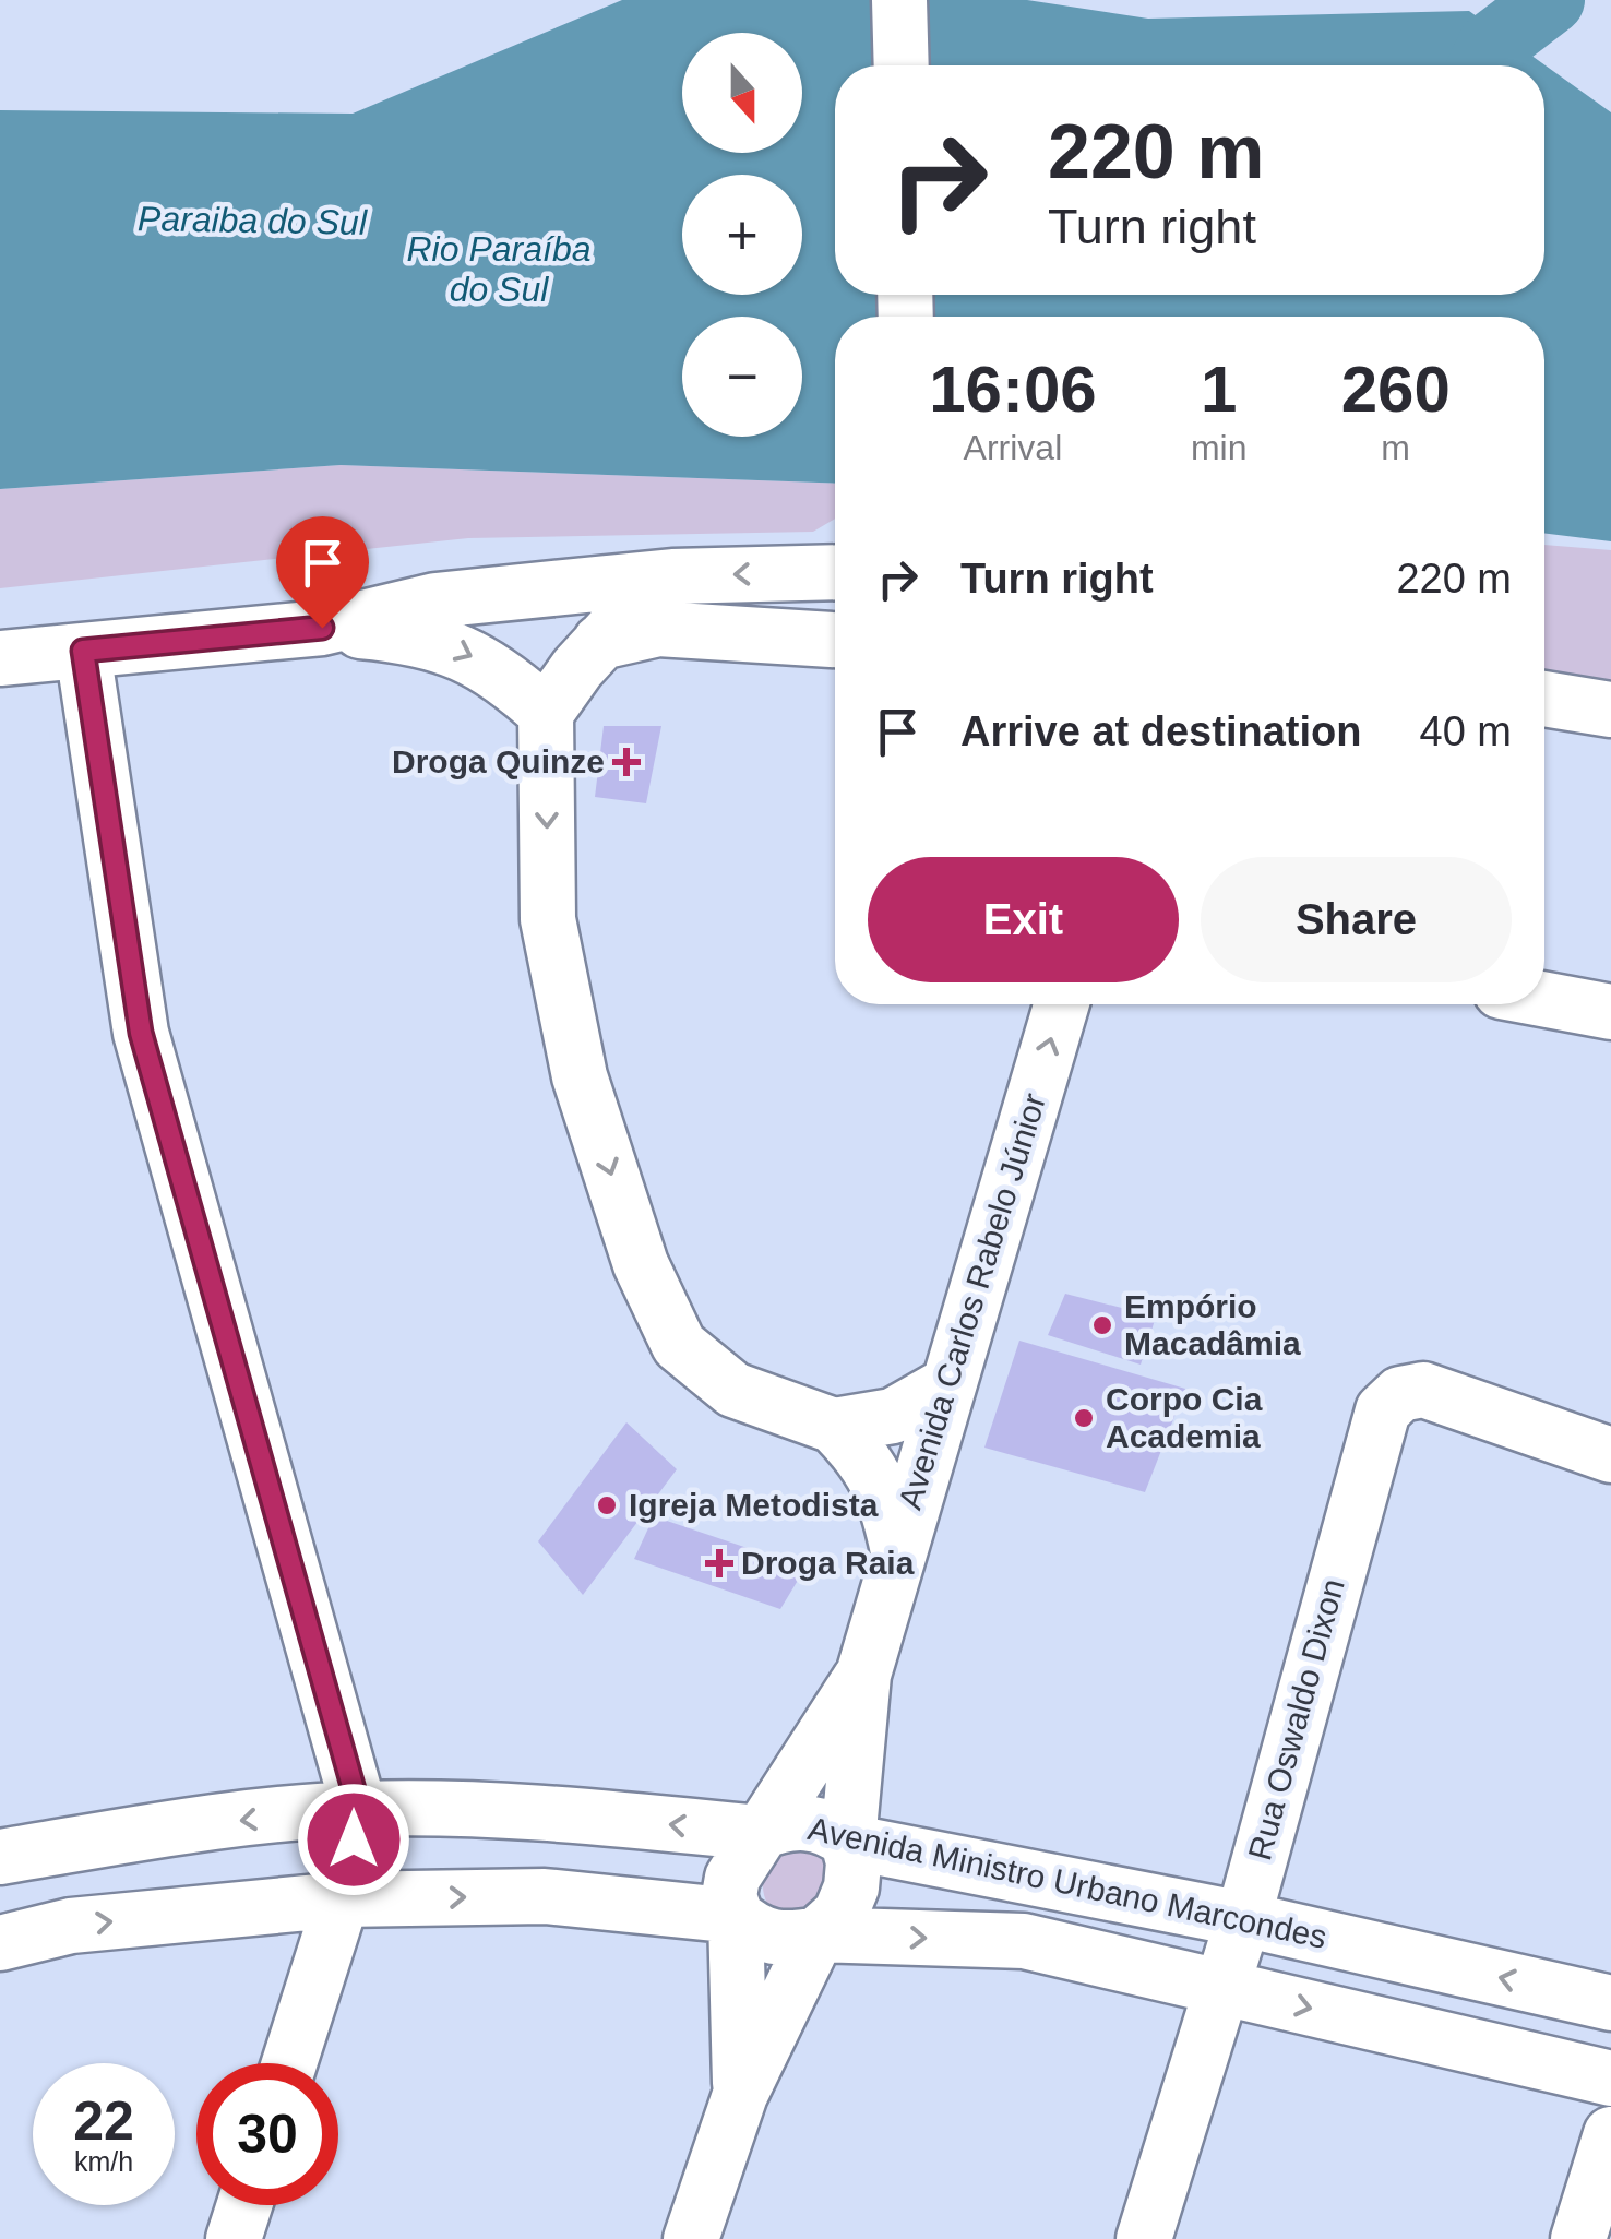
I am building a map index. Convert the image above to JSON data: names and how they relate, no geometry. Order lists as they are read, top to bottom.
{
  "streets": {
    "street": ["Avenida Carlos Rabelo Júnior", "Rua Oswaldo Dixon", "Avenida Ministro Urbano Marcondes"]
  },
  "crossings": [
    ["Avenida Carlos Rabelo Júnior", "Avenida Ministro Urbano Marcondes"],
    ["Rua Oswaldo Dixon", "Avenida Ministro Urbano Marcondes"]
  ],
  "water": ["Paraiba do Sul", "Rio Paraíba do Sul"],
  "places": {
    "health": ["Droga Quinze", "Droga Raia"],
    "other": ["Empório Macadâmia", "Corpo Cia Academia", "Igreja Metodista"]
  },
  "north": "bottom",
  "page": {
    "map_buttons": ["+", "−"],
    "turn": ["220 m", "Turn right"],
    "eta": [
      "16:06",
      "Arrival",
      "1",
      "min",
      "260",
      "m"
    ],
    "list": [
      {
        "name": "Turn right",
        "value": "220 m"
      },
      {
        "name": "Arrive at destination",
        "value": "40 m"
      }
    ],
    "buttons": ["Exit", "Share"],
    "speed": "22 km/h",
    "limit": "30"
  }
}
